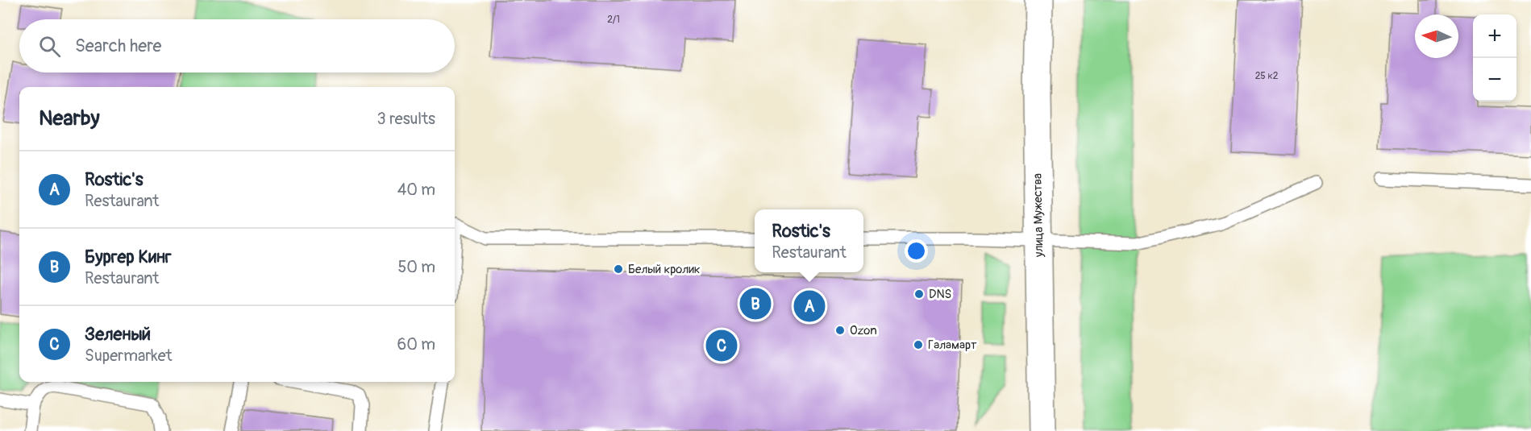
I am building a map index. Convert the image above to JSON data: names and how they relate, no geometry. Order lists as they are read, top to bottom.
{
  "streets": {
    "main road": ["улица Мужества"]
  },
  "places": [
    "Белый кролик",
    "DNS",
    "Ozon",
    "Галамарт"
  ],
  "house_numbers": ["2/1", "25 к2"],
  "north": "left",
  "page": {
    "map_buttons": ["+", "−"],
    "search": "Search here",
    "heading": ["Nearby", "3 results"],
    "list": [
      {
        "mark": "A",
        "name": "Rostic's",
        "note": "Restaurant",
        "value": "40 m"
      },
      {
        "mark": "B",
        "name": "Бургер Кинг",
        "note": "Restaurant",
        "value": "50 m"
      },
      {
        "mark": "C",
        "name": "Зеленый",
        "note": "Supermarket",
        "value": "60 m"
      }
    ],
    "popup": ["Rostic's", "Restaurant"],
    "pins": ["B", "A", "C"]
  }
}
